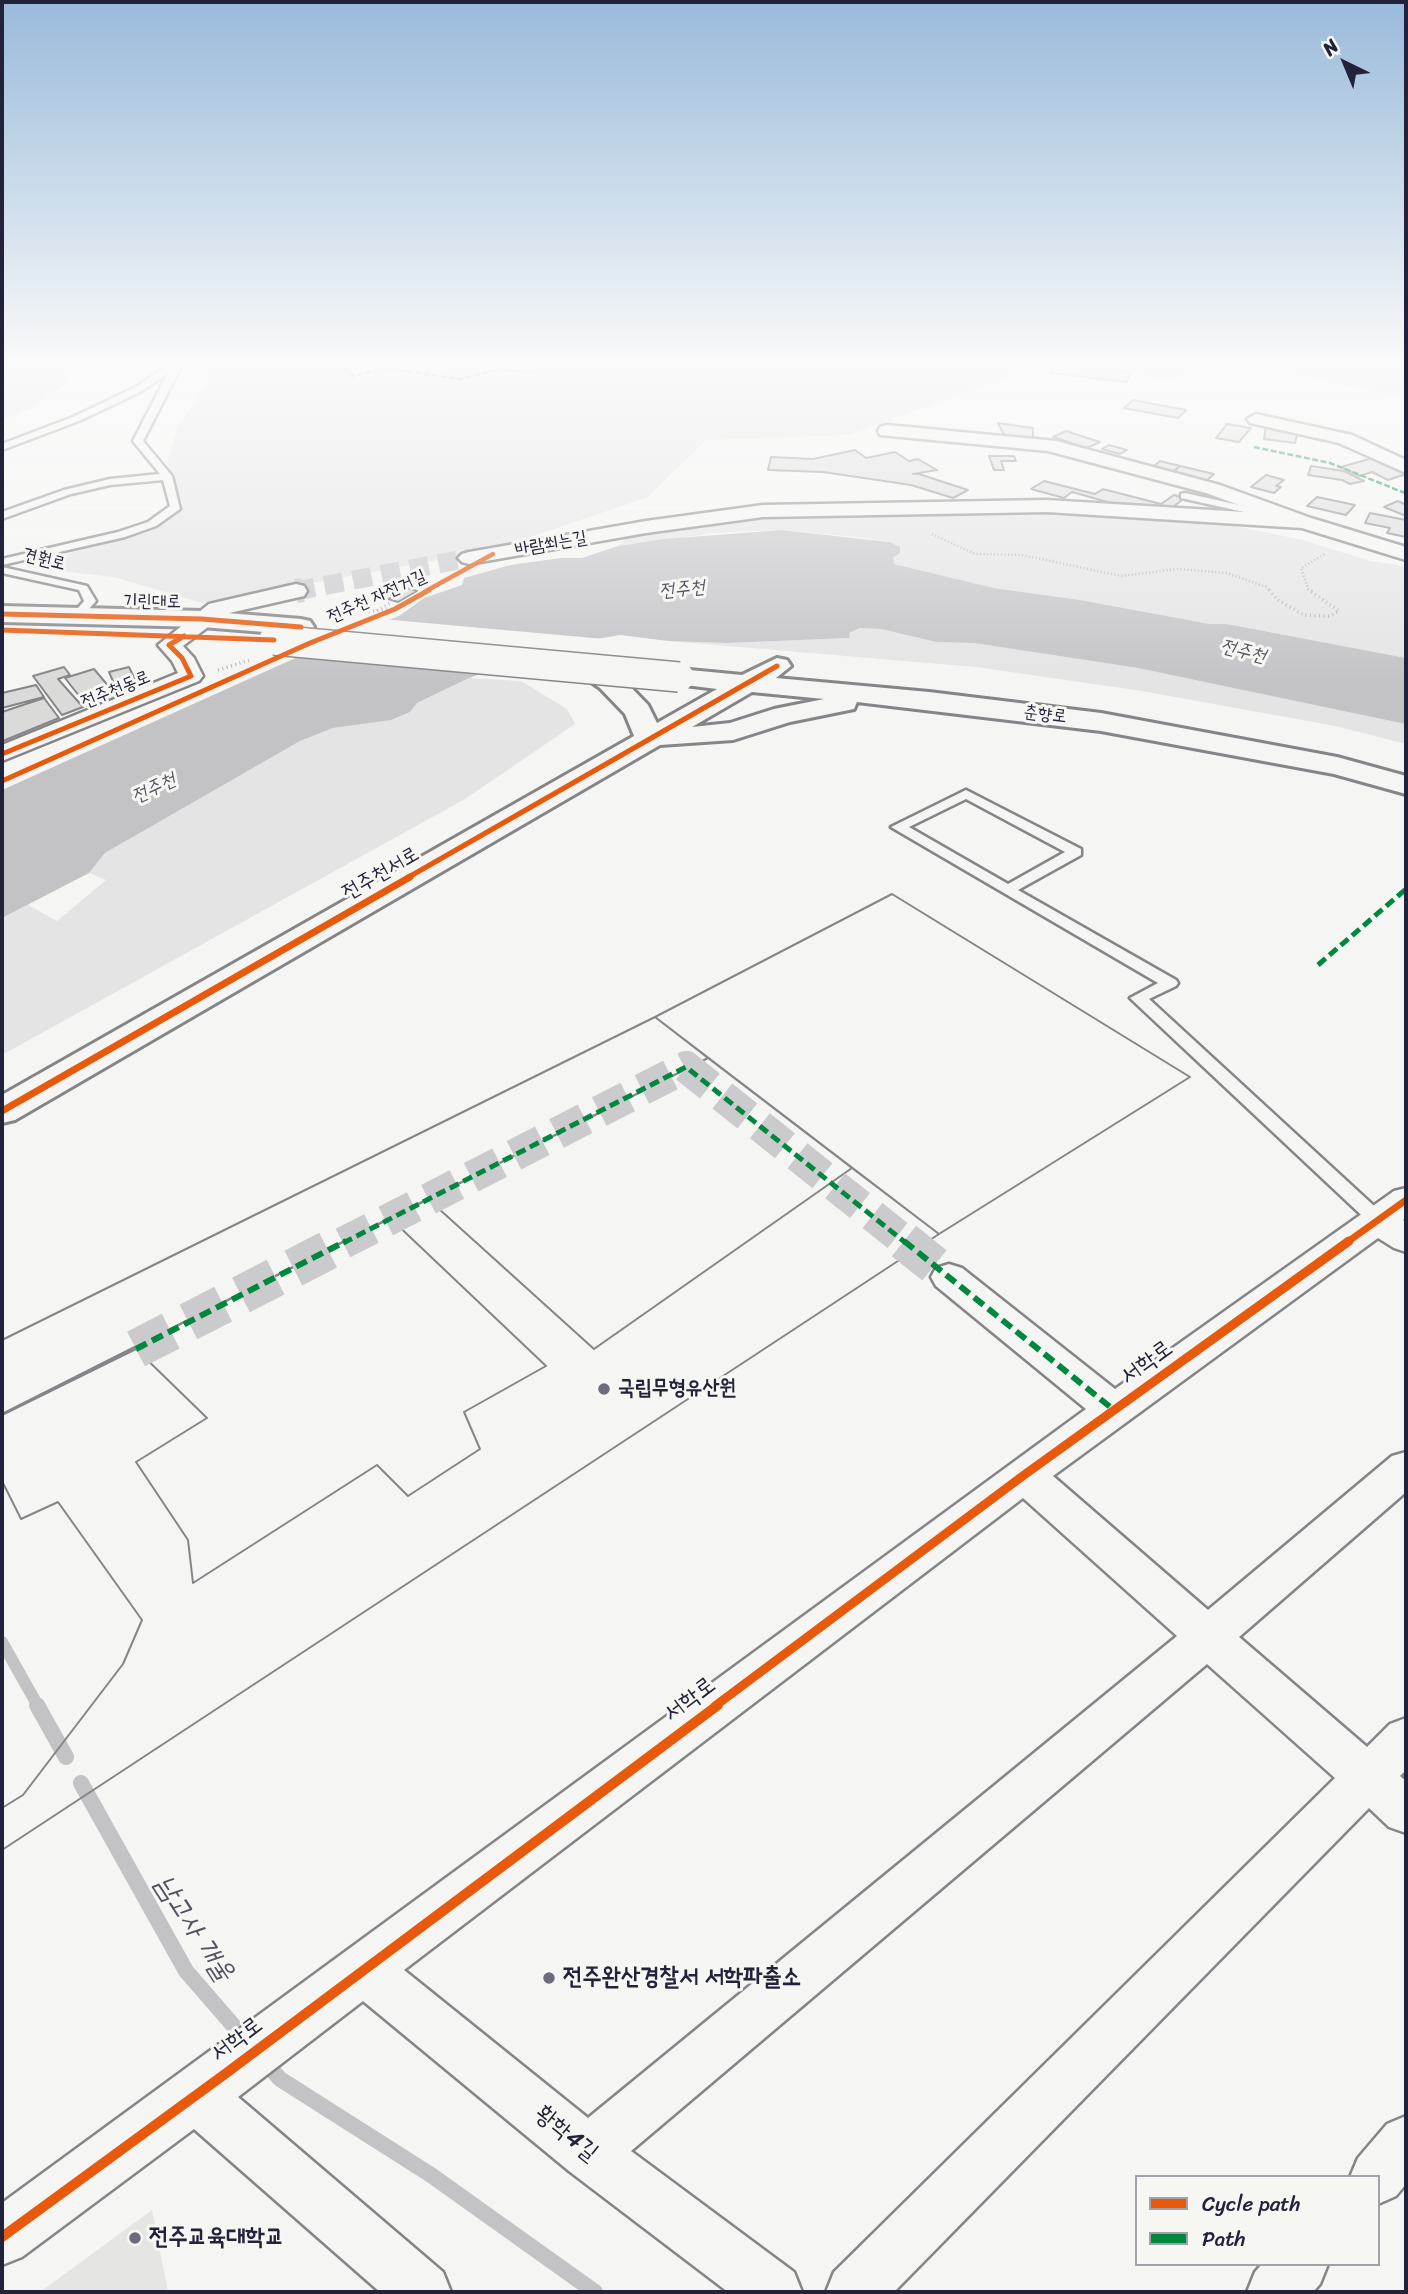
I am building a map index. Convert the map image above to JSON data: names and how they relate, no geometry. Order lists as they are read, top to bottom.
{
  "streets": {
    "street": [
      "바람쐬는길",
      "기린대로",
      "전주천동로",
      "춘향로",
      "전주천서로",
      "서학로",
      "황학4길"
    ],
    "lane": ["견훤로"],
    "cycle path": ["전주천 자전거길"]
  },
  "crossings": [
    ["견훤로", "기린대로"],
    ["기린대로", "전주천동로"],
    ["기린대로", "춘향로"],
    ["춘향로", "전주천서로"],
    ["서학로", "황학4길"]
  ],
  "water": ["전주천", "남고사 개울"],
  "places": ["국립무형유산원", "전주완산경찰서 서학파출소", "전주교육대학교"],
  "legend": ["Cycle path", "Path"],
  "north": "top left"
}
